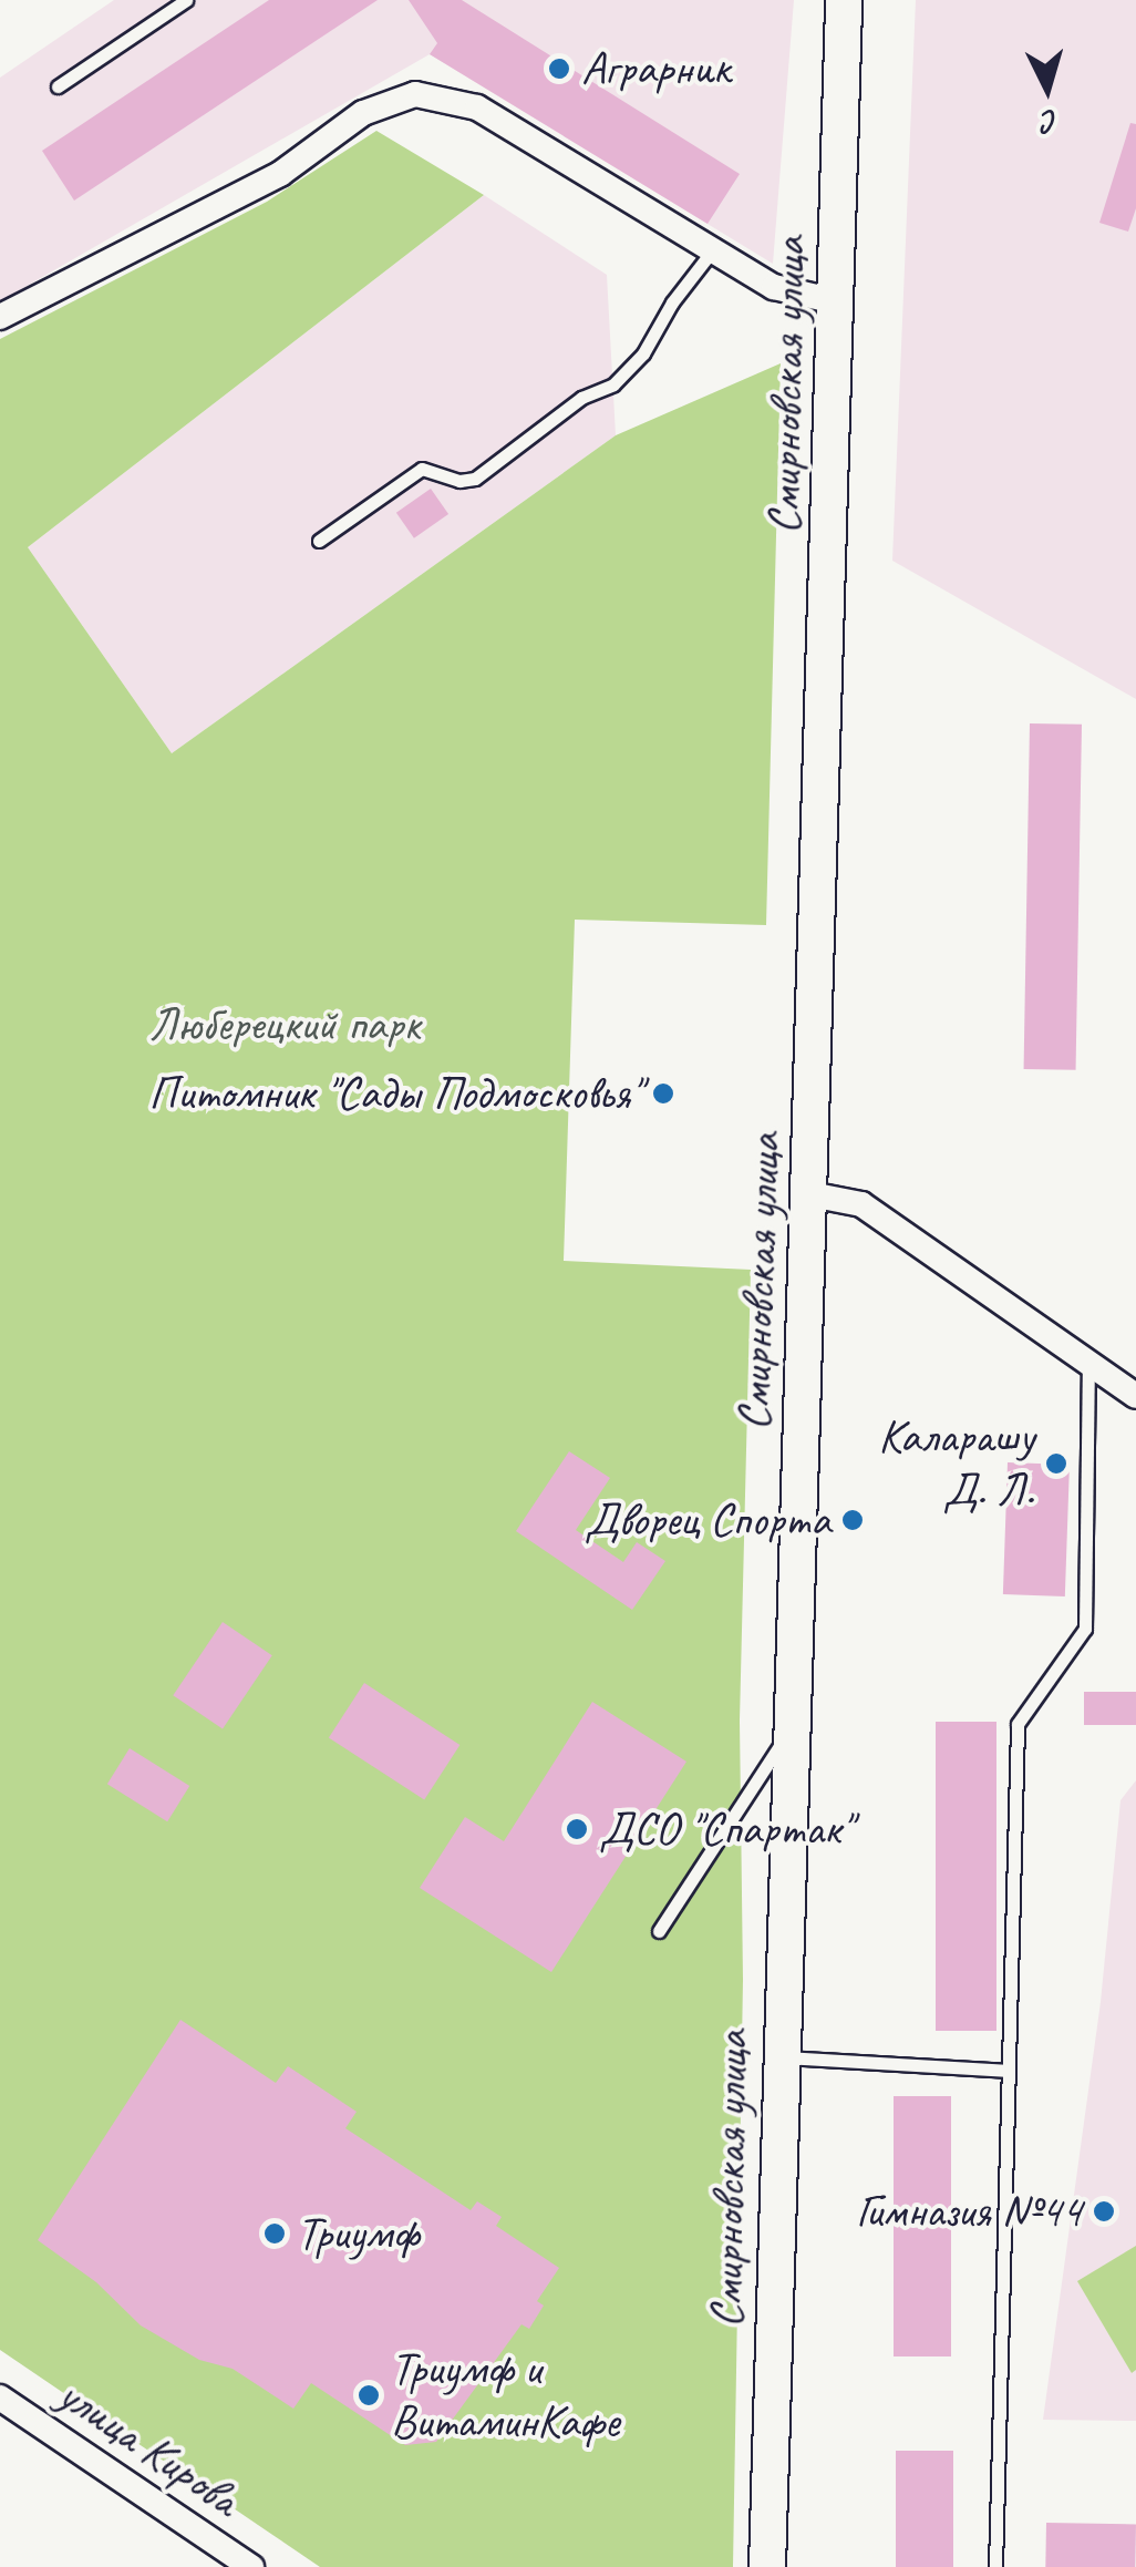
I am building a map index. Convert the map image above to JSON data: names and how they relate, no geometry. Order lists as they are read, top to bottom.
{
  "streets": {
    "main road": ["Смирновская улица"],
    "street": ["улица Кирова"]
  },
  "parks": ["Люберецкий парк"],
  "places": [
    "Аграрник",
    "Питомник \"Сады Подмосковья\"",
    "Каларашу Д. Л.",
    "Дворец Спорта",
    "ДСО \"Спартак\"",
    "Гимназия №44",
    "Триумф",
    "Триумф и ВитаминКафе"
  ],
  "north": "bottom"
}
